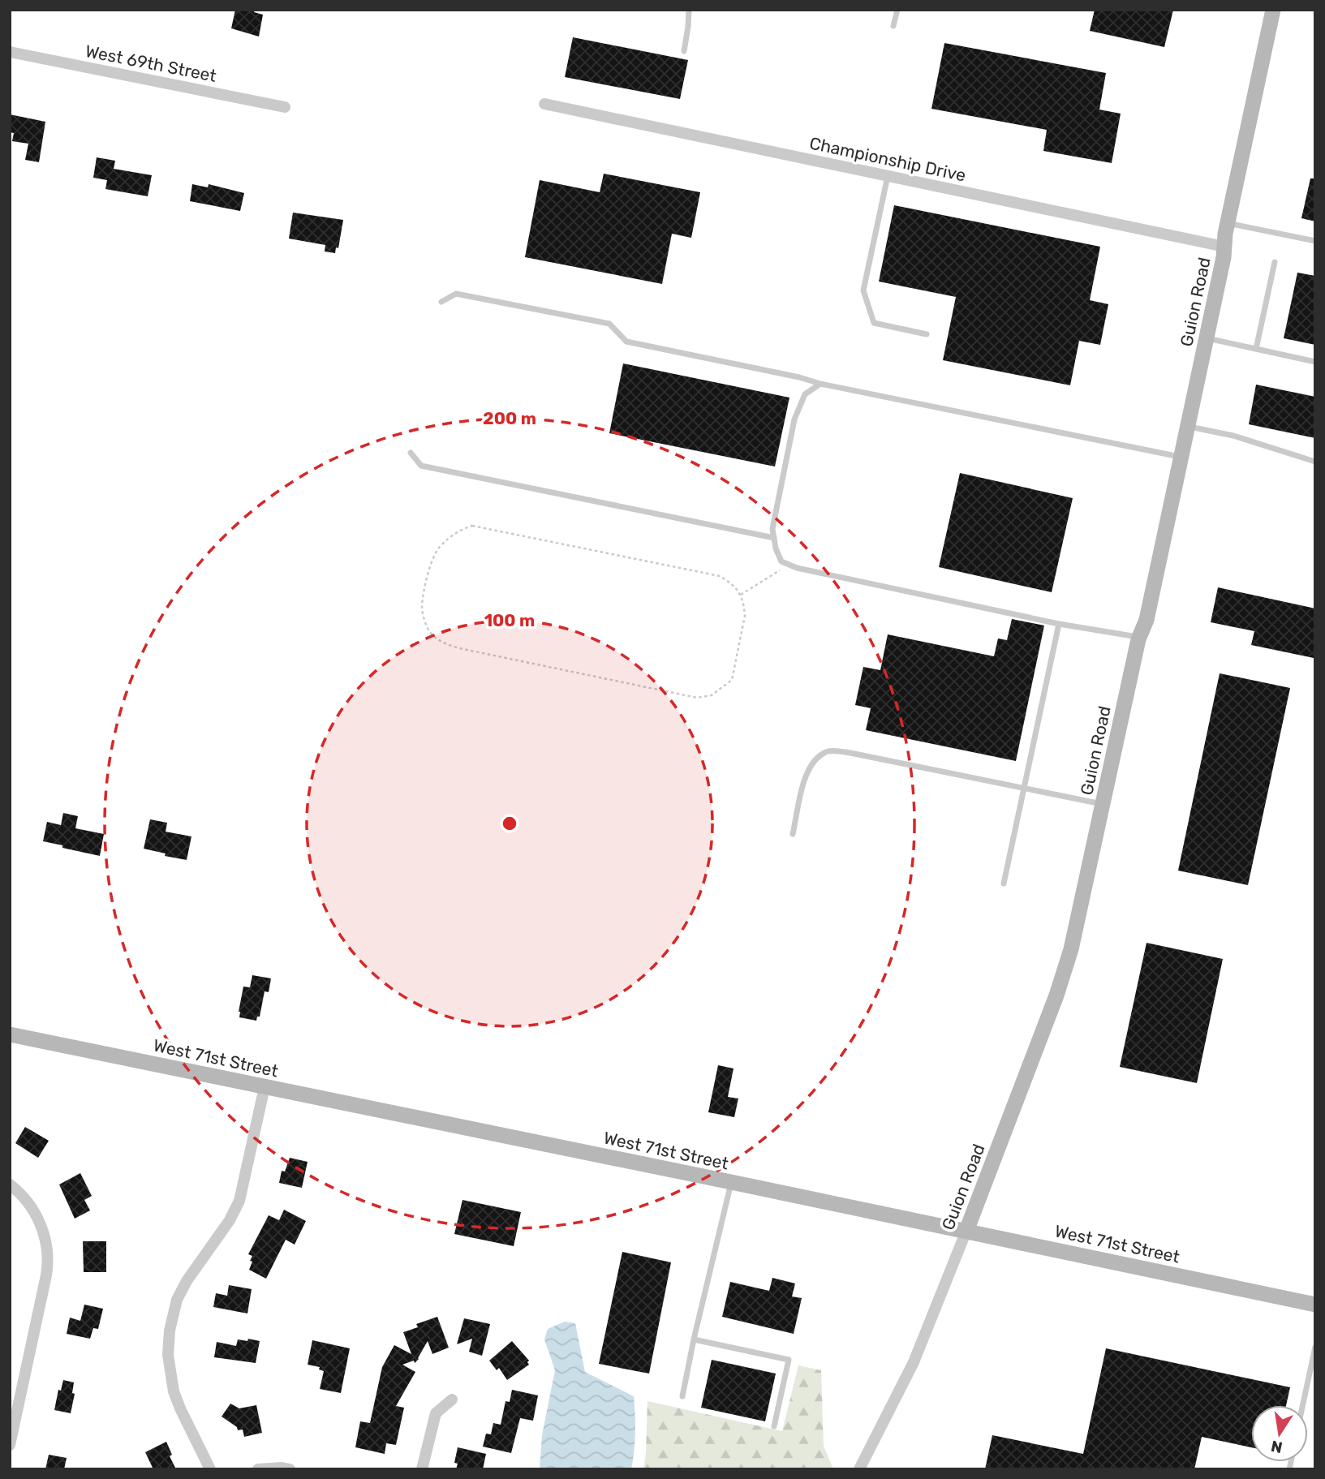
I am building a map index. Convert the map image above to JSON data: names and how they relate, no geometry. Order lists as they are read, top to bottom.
{
  "streets": {
    "main road": ["Guion Road", "West 71st Street"],
    "street": ["West 69th Street", "Championship Drive"]
  },
  "crossings": [
    ["Championship Drive", "Guion Road"],
    ["Guion Road", "West 71st Street"]
  ],
  "north": "bottom",
  "rings": ["200 m", "100 m"]
}
